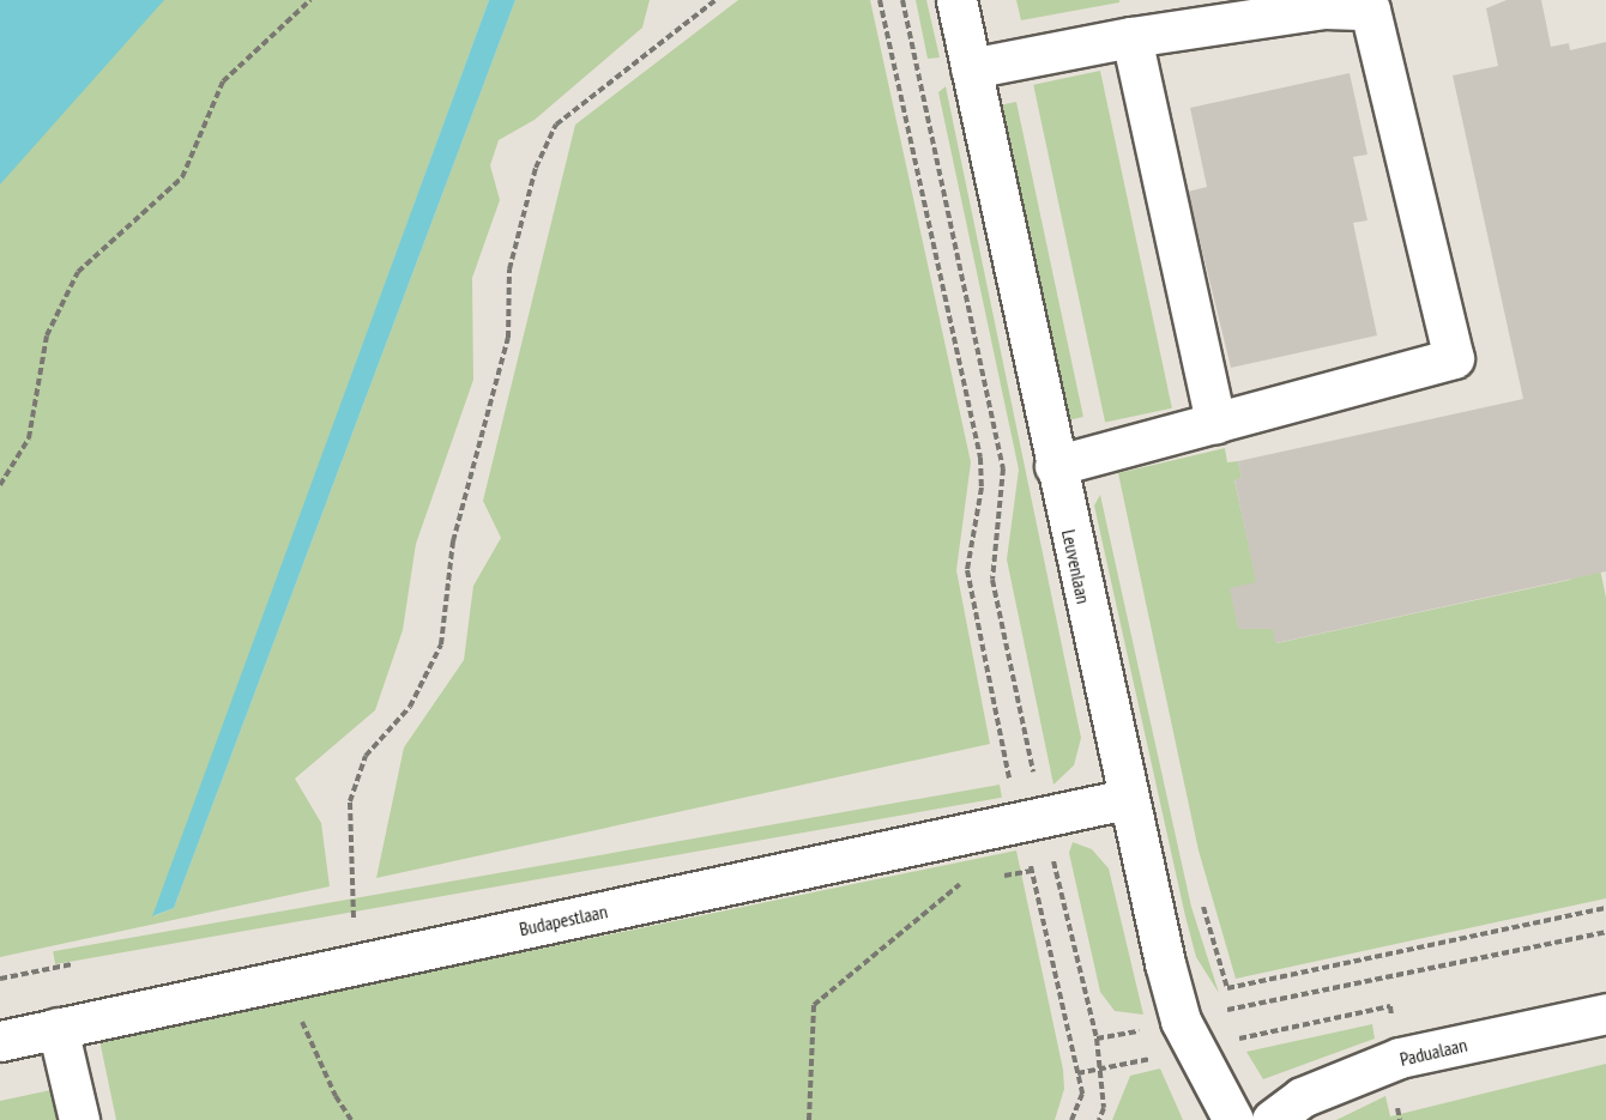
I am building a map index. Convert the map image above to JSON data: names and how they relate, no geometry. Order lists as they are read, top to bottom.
{
  "streets": {
    "main road": ["Leuvenlaan", "Budapestlaan", "Padualaan"]
  },
  "crossings": [
    ["Leuvenlaan", "Budapestlaan"]
  ]
}
